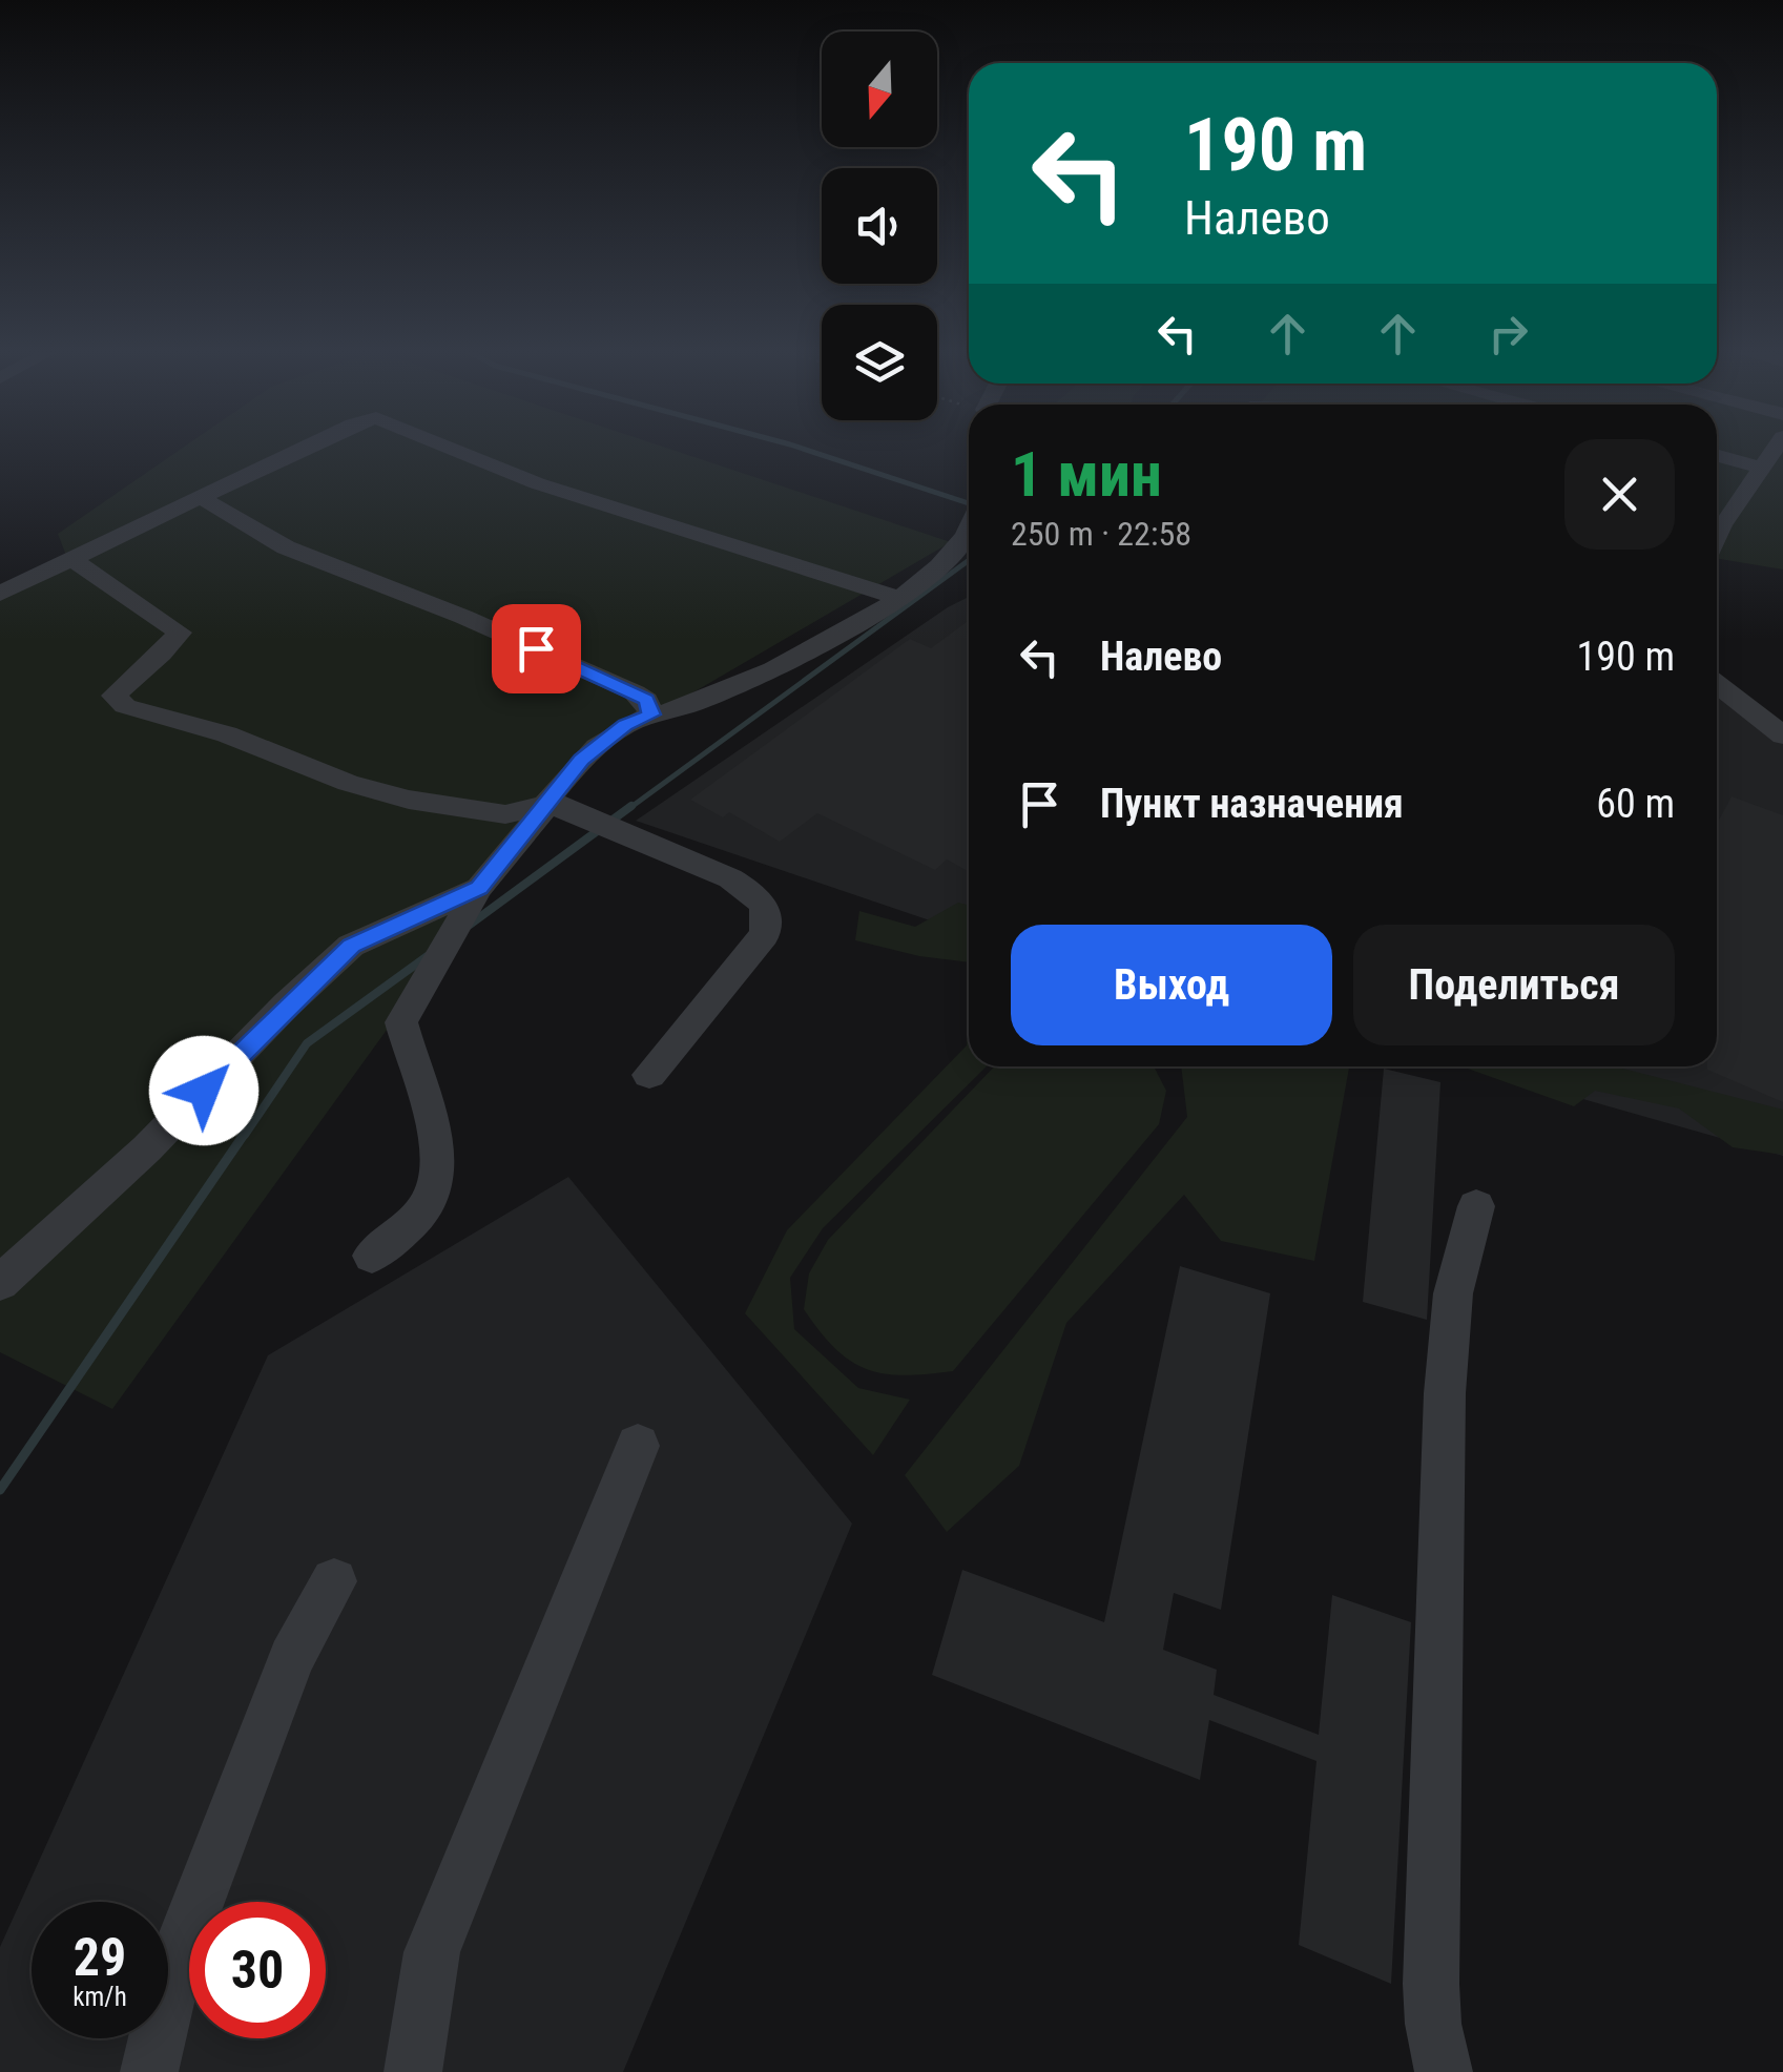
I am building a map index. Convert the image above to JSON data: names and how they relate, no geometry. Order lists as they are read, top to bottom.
{
  "north": "bottom",
  "page": {
    "turn": ["190 m", "Налево"],
    "heading": ["1 мин", "250 m · 22:58"],
    "list": [
      {
        "name": "Налево",
        "value": "190 m"
      },
      {
        "name": "Пункт назначения",
        "value": "60 m"
      }
    ],
    "buttons": ["Выход", "Поделиться"],
    "speed": "29 km/h",
    "limit": "30"
  }
}
